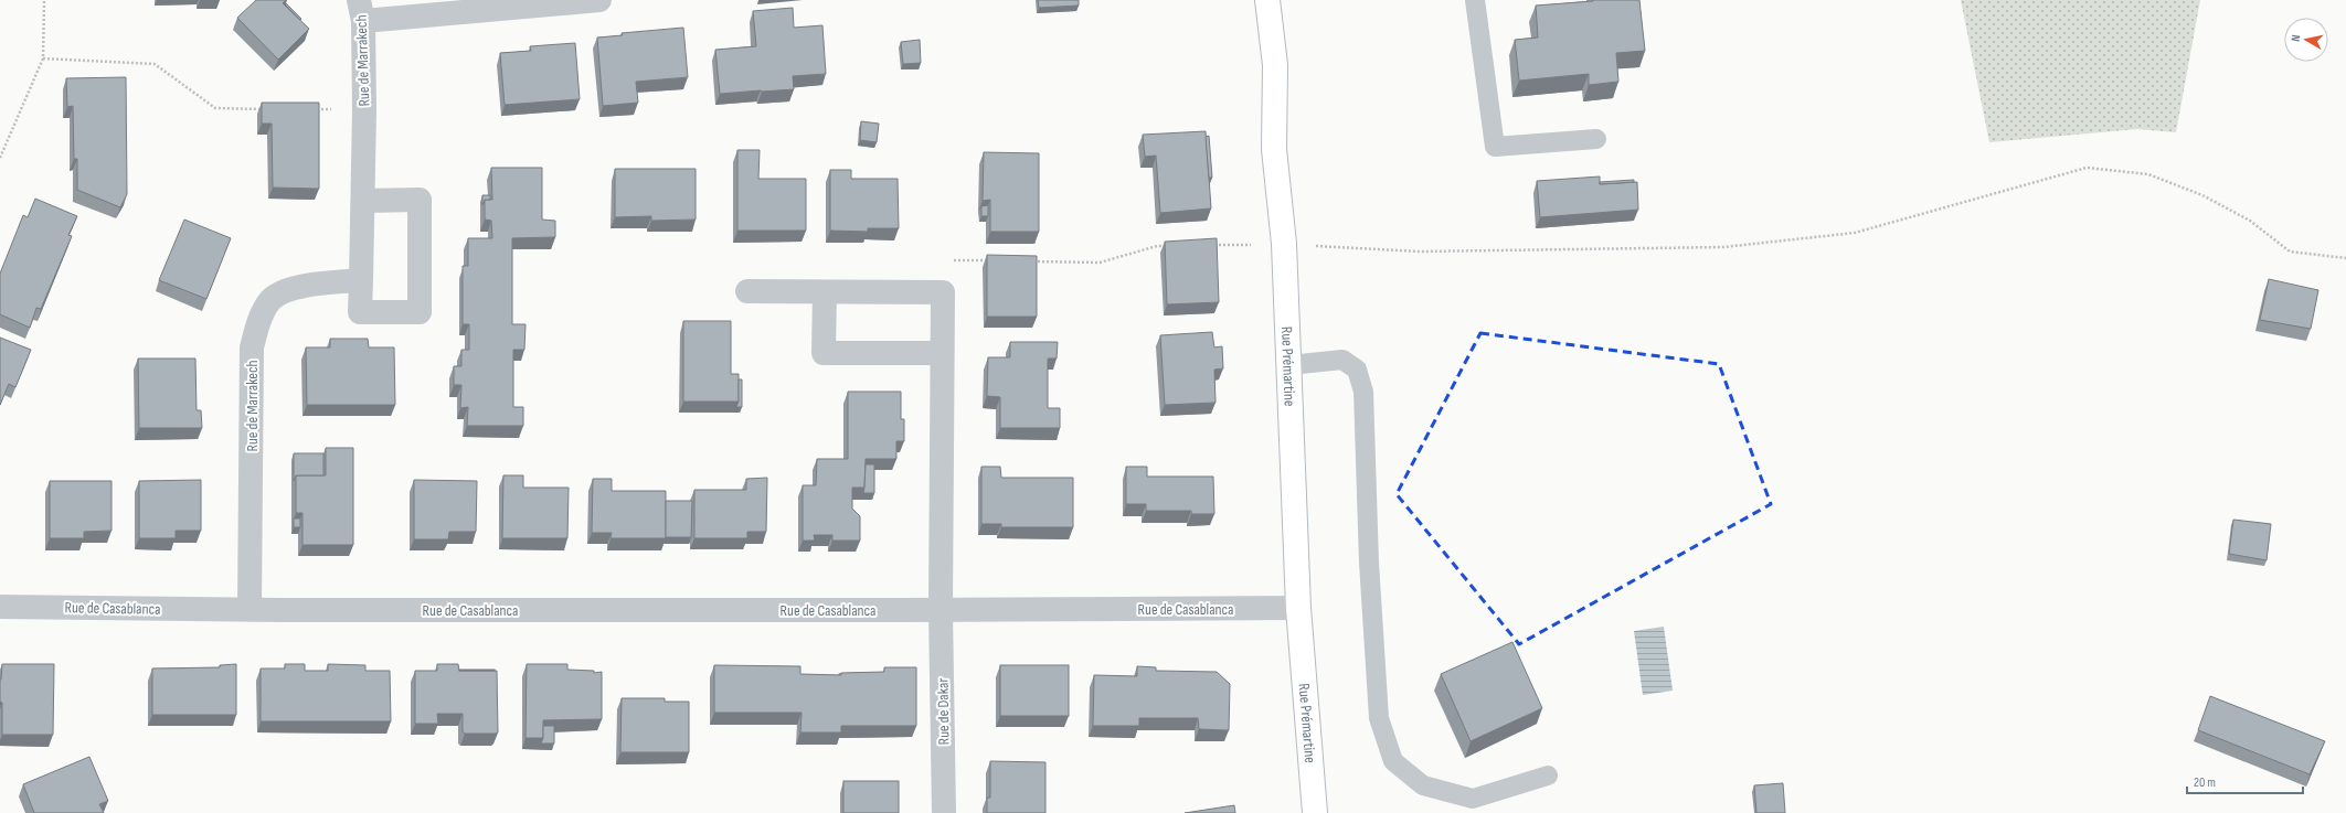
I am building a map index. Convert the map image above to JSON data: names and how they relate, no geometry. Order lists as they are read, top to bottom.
{
  "streets": {
    "street": [
      "Rue de Marrakech",
      "Rue Prémartine",
      "Rue de Casablanca",
      "Rue de Dakar"
    ]
  },
  "crossings": [
    ["Rue de Marrakech", "Rue de Casablanca"],
    ["Rue Prémartine", "Rue de Casablanca"],
    ["Rue de Casablanca", "Rue de Dakar"]
  ],
  "scale_bar": "20 m",
  "north": "left"
}
